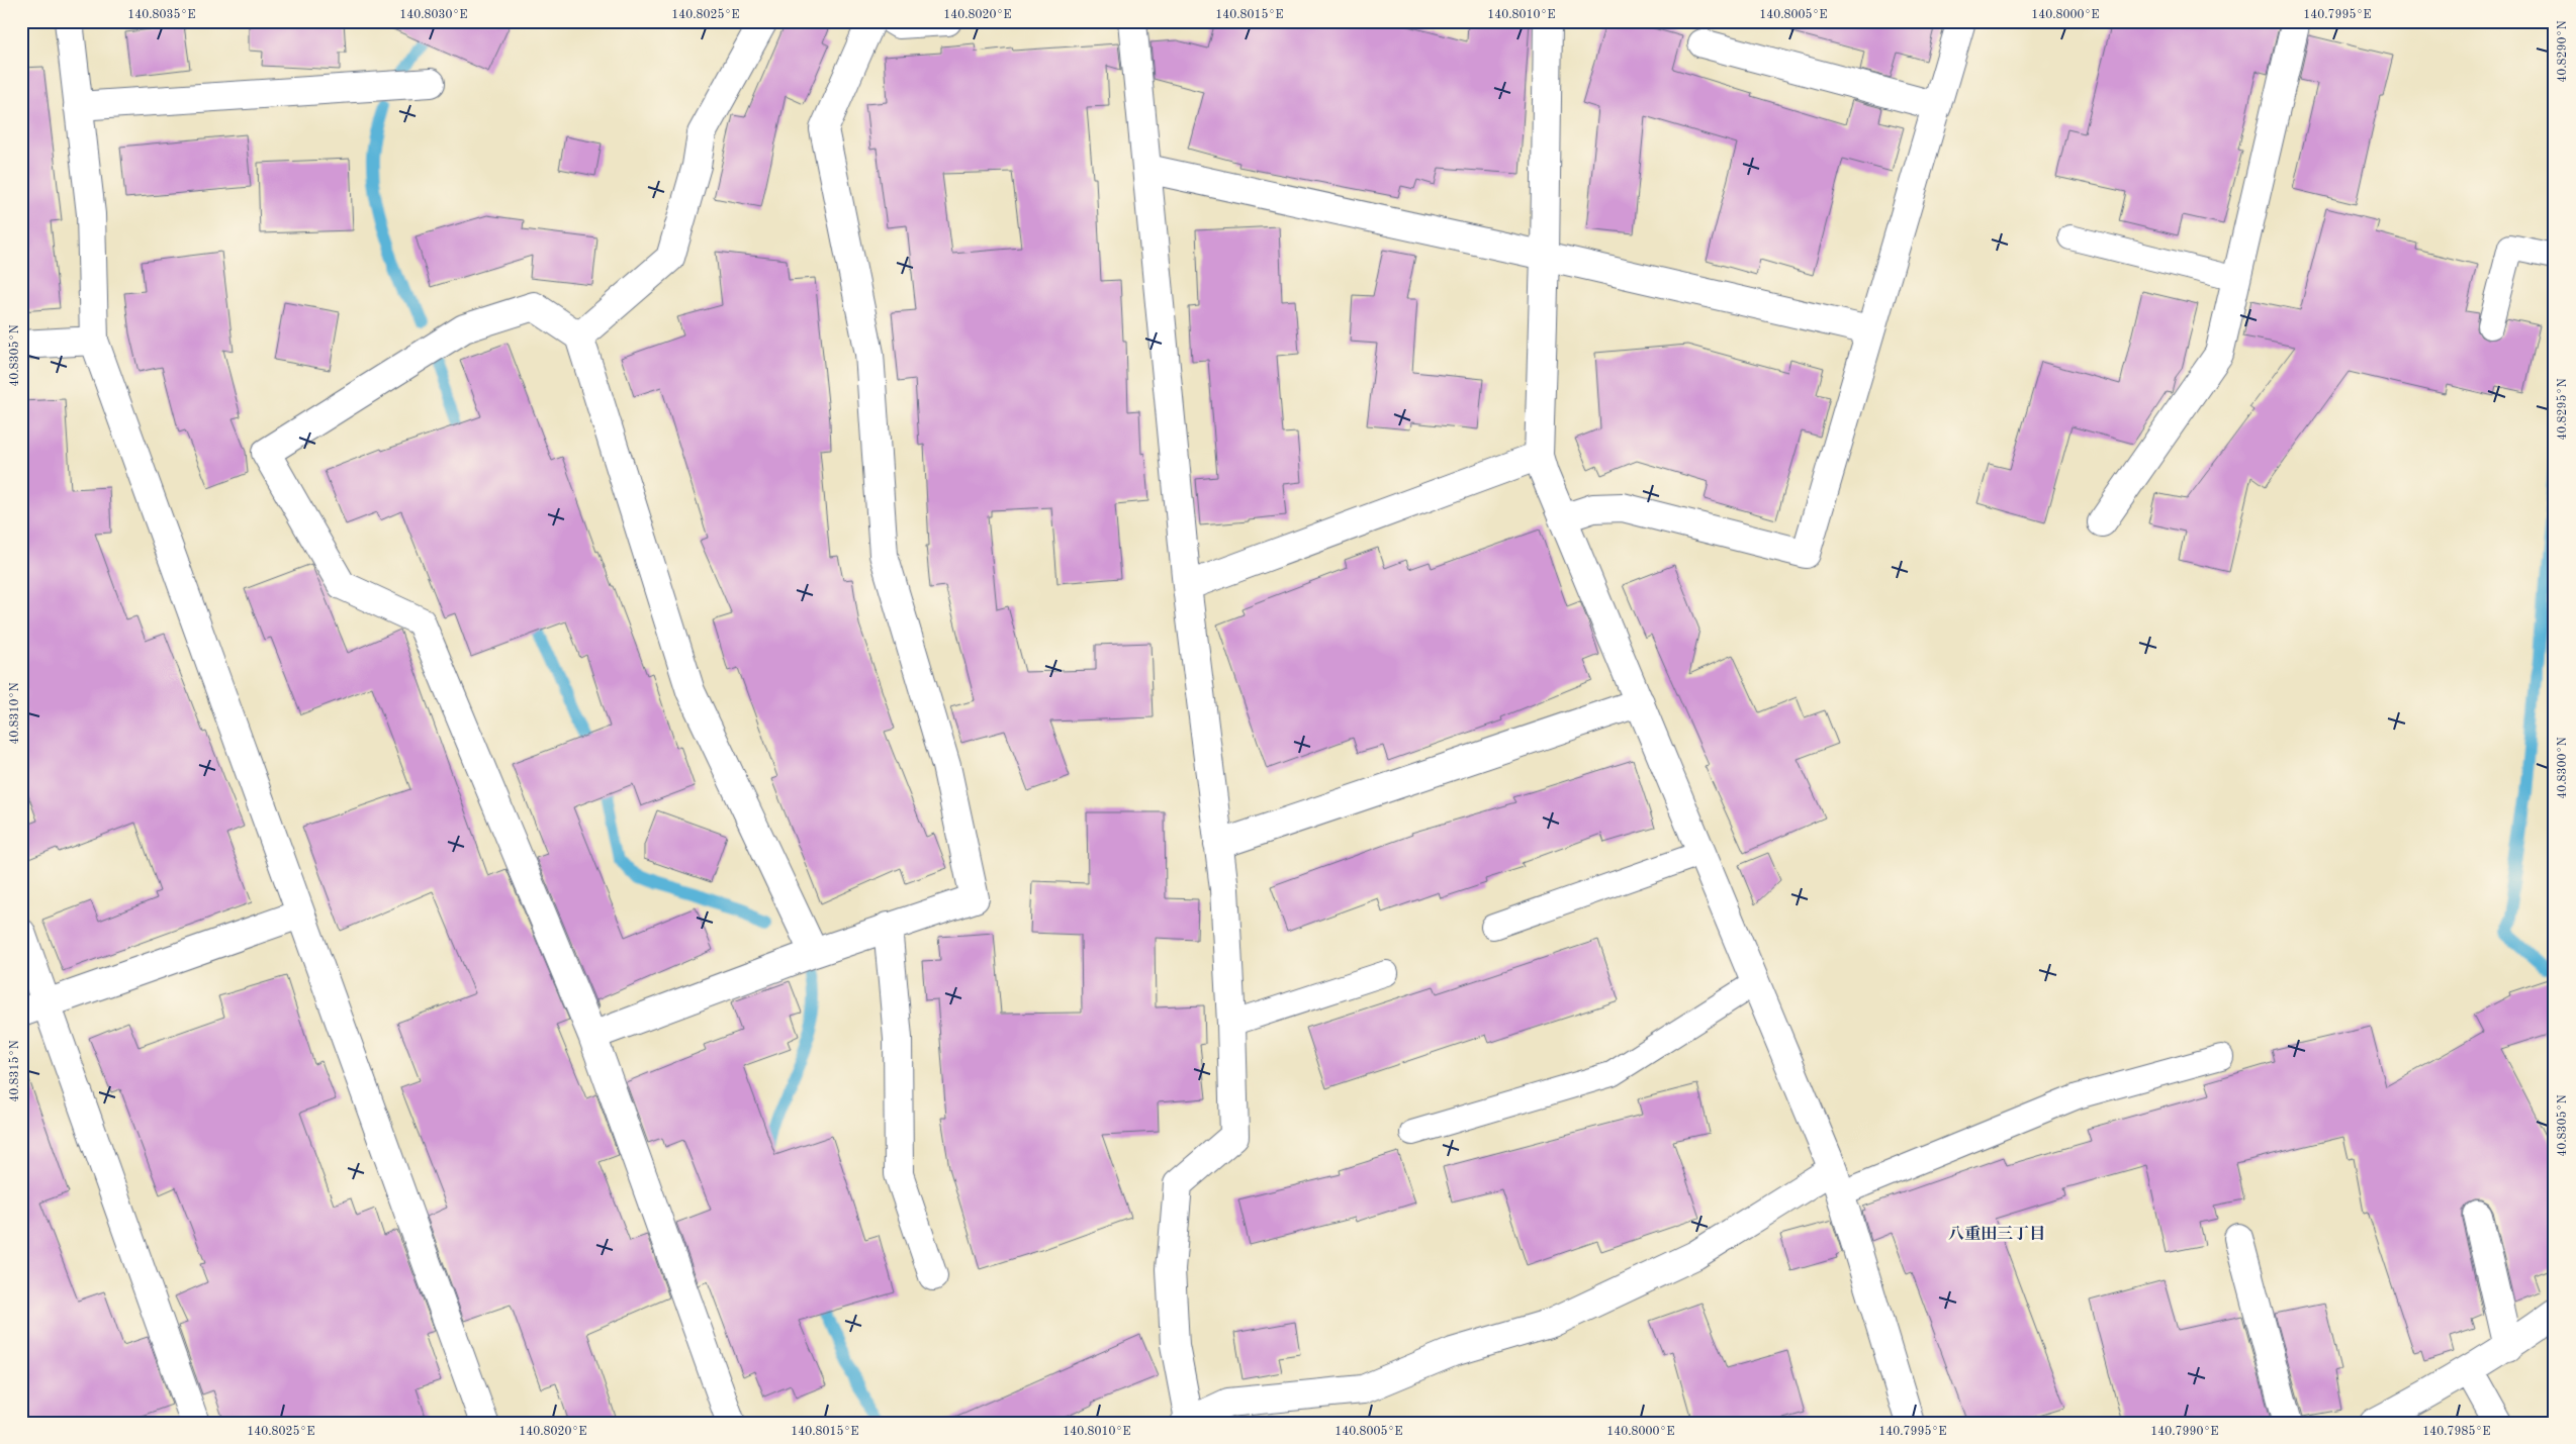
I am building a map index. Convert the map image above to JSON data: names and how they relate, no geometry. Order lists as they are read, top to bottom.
{
  "districts": ["八重田三丁目"],
  "coordinates": [
    "140.8035°E",
    "140.8030°E",
    "140.8025°E",
    "140.8020°E",
    "140.8015°E",
    "140.8010°E",
    "140.8005°E",
    "140.8000°E",
    "140.7995°E",
    "40.8290°N",
    "40.8305°N",
    "40.8295°N",
    "40.8310°N",
    "40.8300°N",
    "40.8315°N",
    "140.7990°E",
    "140.7985°E"
  ]
}
